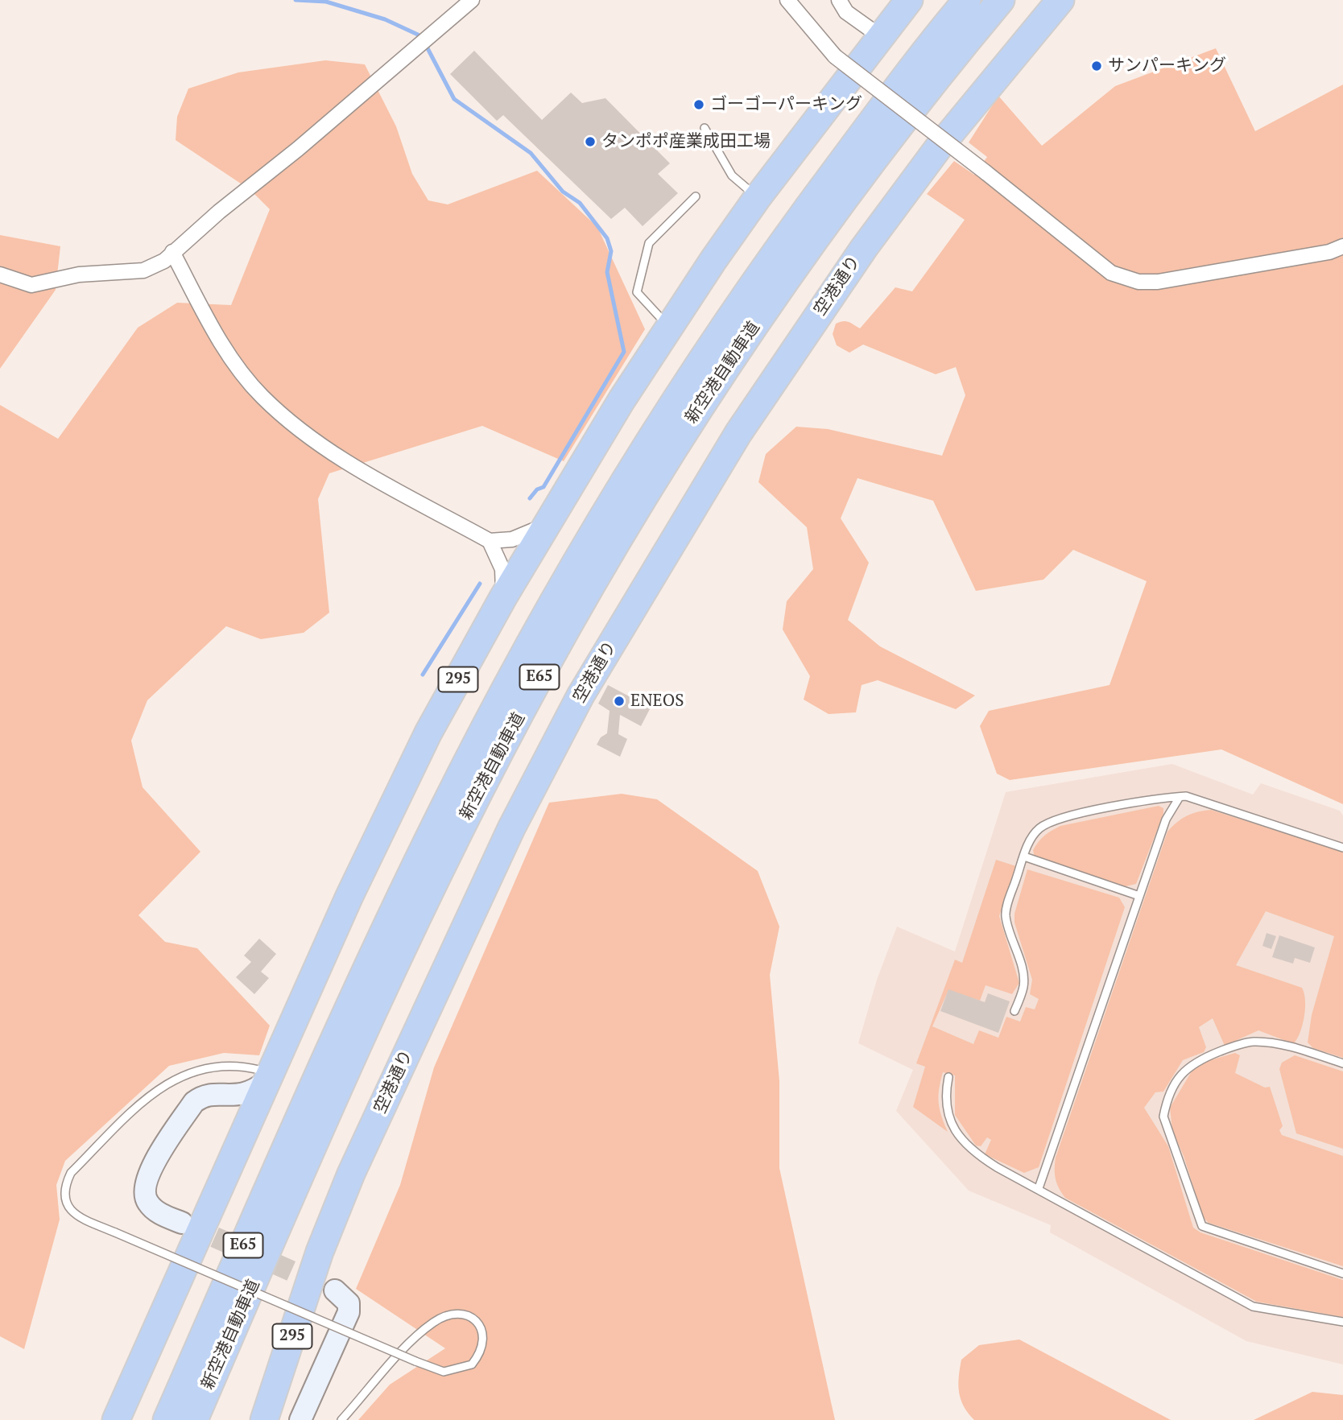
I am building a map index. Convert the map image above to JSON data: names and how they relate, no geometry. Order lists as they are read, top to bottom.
{
  "streets": {
    "highway": [
      "空港通り",
      "新空港自動車道",
      "E65",
      "295"
    ]
  },
  "places": [
    "サンパーキング",
    "ゴーゴーパーキング",
    "タンポポ産業成田工場",
    "ENEOS"
  ]
}
